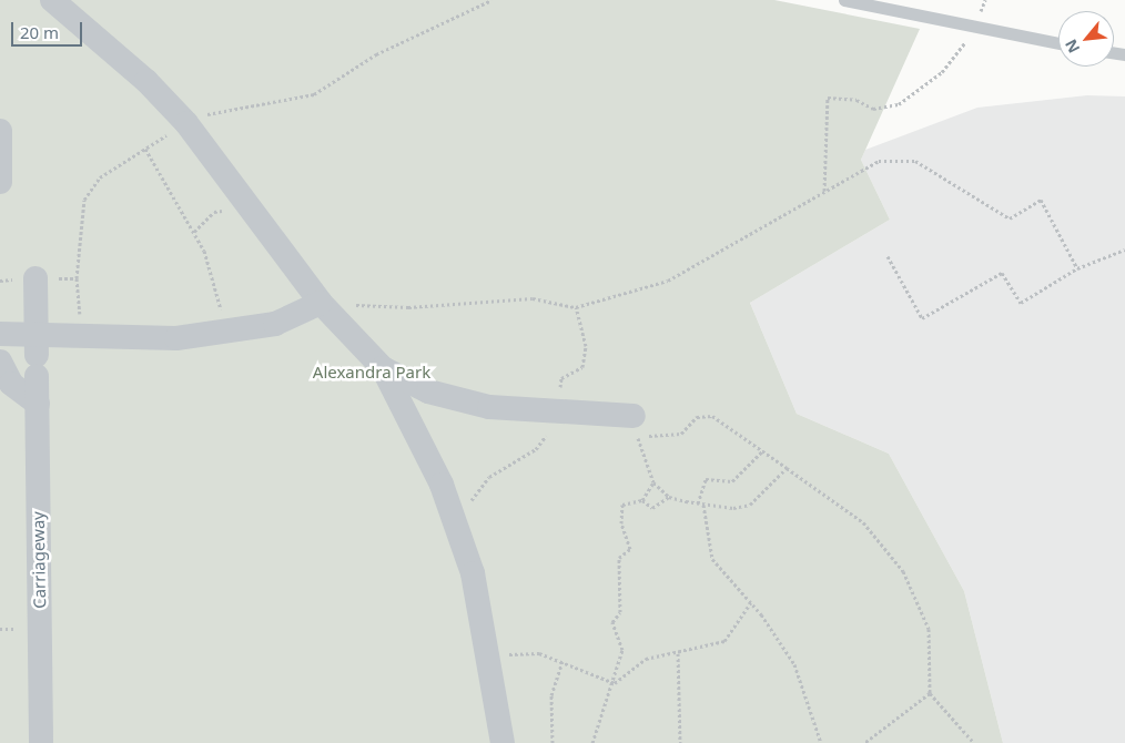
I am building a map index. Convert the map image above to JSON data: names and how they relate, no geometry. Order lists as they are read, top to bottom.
{
  "streets": {
    "street": ["Carriageway"]
  },
  "parks": ["Alexandra Park"],
  "scale_bar": "20 m",
  "north": "bottom left"
}
